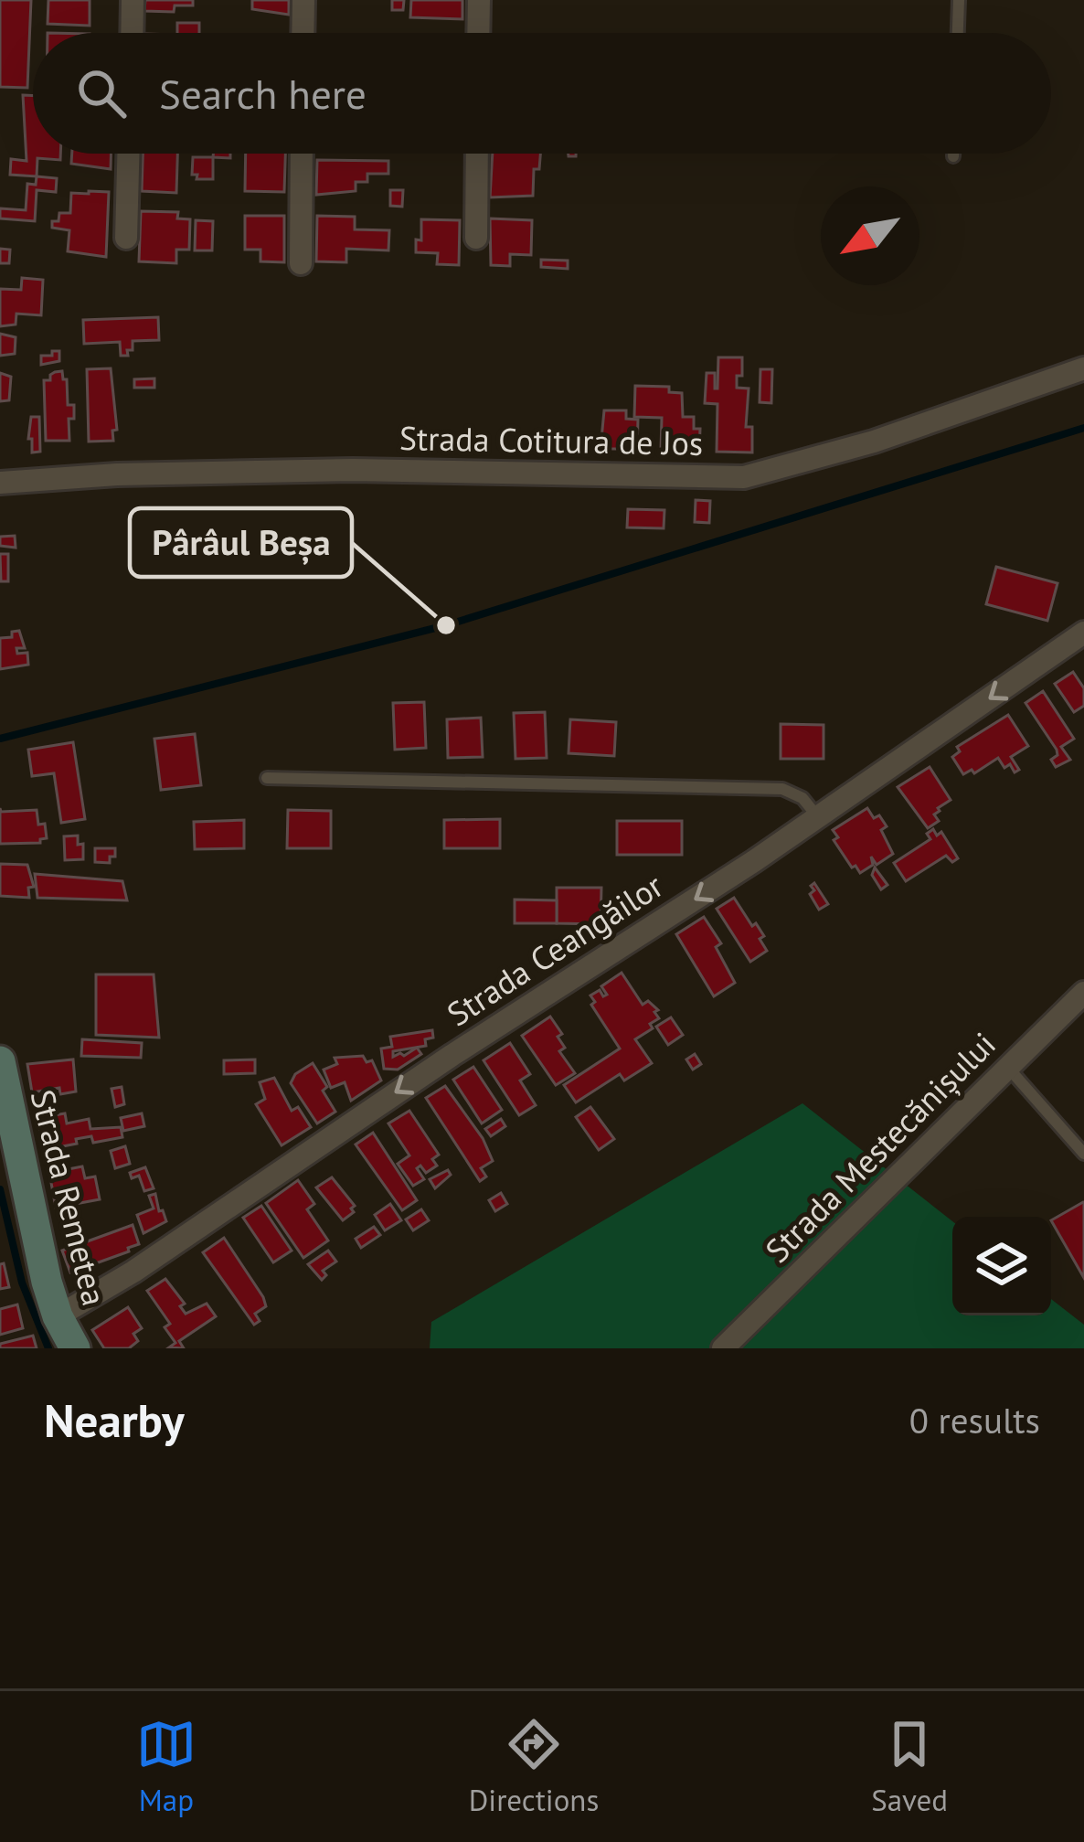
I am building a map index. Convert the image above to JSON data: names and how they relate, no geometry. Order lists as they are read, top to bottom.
{
  "streets": {
    "street": [
      "Strada Cotitura de Jos",
      "Strada Ceangăilor",
      "Strada Mestecănișului",
      "Strada Remetea"
    ]
  },
  "crossings": [
    ["Strada Ceangăilor", "Strada Remetea"]
  ],
  "one_way": ["Strada Ceangăilor"],
  "places": ["Pârâul Beșa"],
  "north": "bottom left",
  "page": {
    "search": "Search here",
    "heading": ["Nearby", "0 results"],
    "nav": ["Map", "Directions", "Saved"]
  }
}
